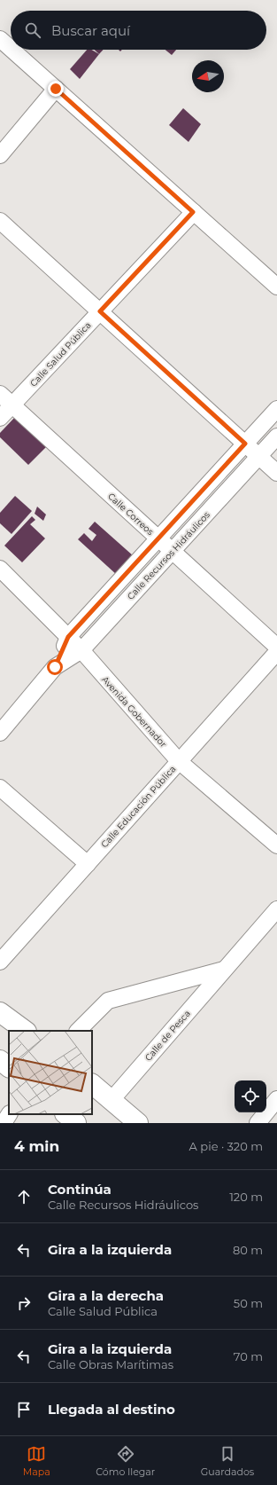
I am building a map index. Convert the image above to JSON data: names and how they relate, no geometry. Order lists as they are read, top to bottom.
{
  "streets": {
    "street": [
      "Calle Salud Pública",
      "Calle Correos",
      "Calle Recursos Hidráulicos",
      "Avenida Gobernador",
      "Calle Educación Pública",
      "Calle de Pesca"
    ]
  },
  "crossings": [
    ["Calle Salud Pública", "Calle Correos"],
    ["Calle Correos", "Calle Recursos Hidráulicos"],
    ["Calle Recursos Hidráulicos", "Avenida Gobernador"],
    ["Avenida Gobernador", "Calle Educación Pública"]
  ],
  "north": "left",
  "page": {
    "search": "Buscar aquí",
    "heading": ["4 min", "A pie · 320 m"],
    "list": [
      ["Continúa", "Calle Recursos Hidráulicos", "120 m"],
      ["Gira a la izquierda", "80 m"],
      ["Gira a la derecha", "Calle Salud Pública", "50 m"],
      ["Gira a la izquierda", "Calle Obras Marítimas", "70 m"],
      "Llegada al destino"
    ],
    "nav": ["Mapa", "Cómo llegar", "Guardados"]
  }
}
